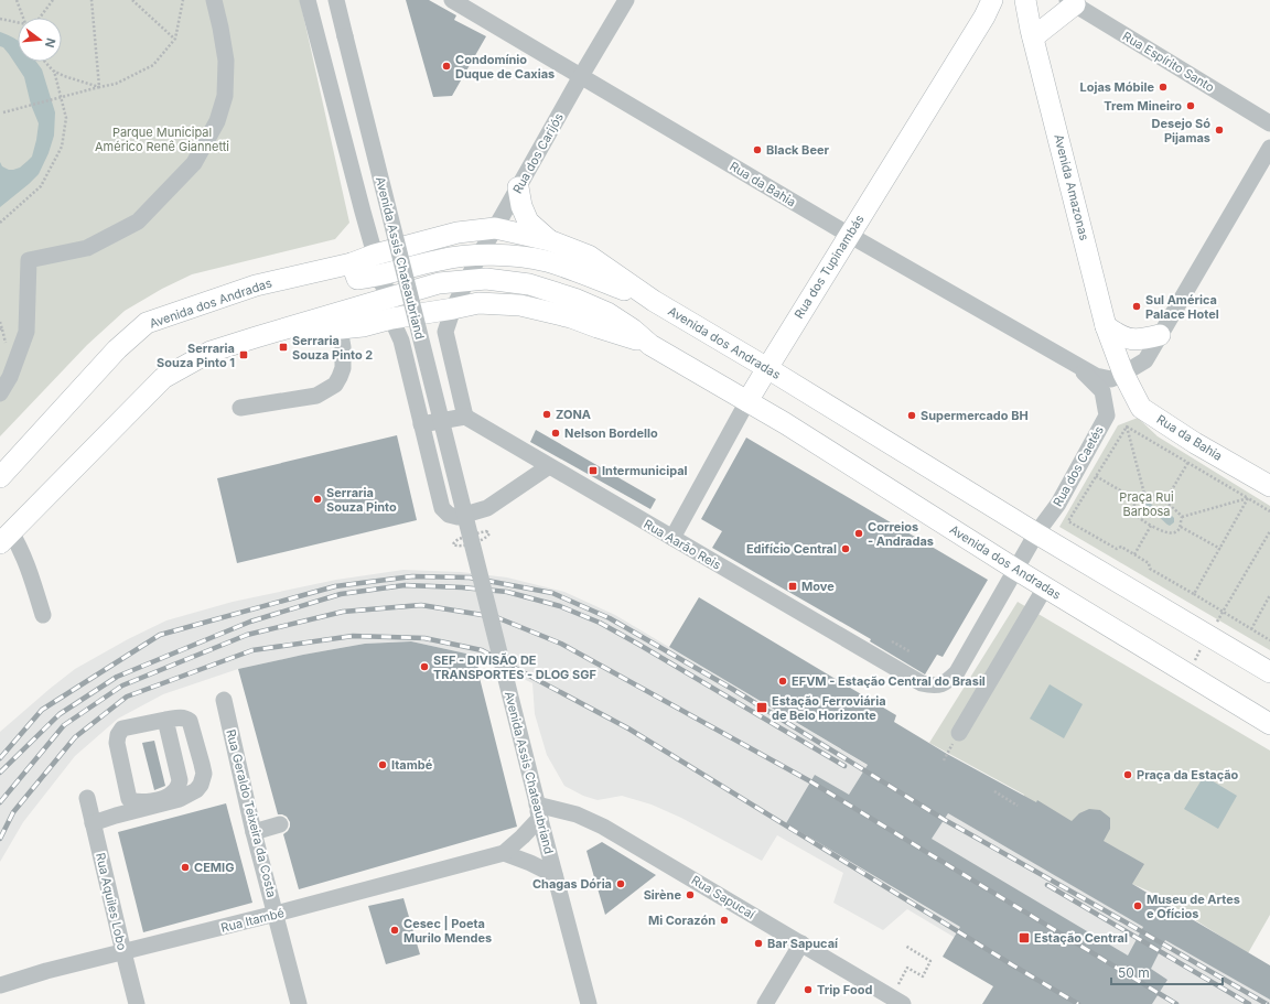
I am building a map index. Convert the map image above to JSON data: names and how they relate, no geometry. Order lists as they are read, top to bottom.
{
  "streets": {
    "main road": [
      "Rua da Bahia",
      "Avenida Amazonas",
      "Rua dos Tupinambás",
      "Avenida dos Andradas"
    ],
    "street": [
      "Rua Espírito Santo",
      "Rua dos Carijós",
      "Avenida Assis Chateaubriand",
      "Rua dos Caetés",
      "Rua Aarão Reis",
      "Rua Geraldo Teixeira da Costa",
      "Rua Sapucaí",
      "Rua Aquiles Lobo",
      "Rua Itambé"
    ]
  },
  "crossings": [
    ["Rua dos Carijós", "Rua da Bahia"],
    ["Rua dos Carijós", "Avenida dos Andradas"],
    ["Rua da Bahia", "Avenida Amazonas"],
    ["Rua da Bahia", "Rua dos Tupinambás"],
    ["Rua da Bahia", "Rua dos Caetés"],
    ["Avenida Assis Chateaubriand", "Avenida dos Andradas"],
    ["Avenida Assis Chateaubriand", "Rua Aarão Reis"],
    ["Avenida Assis Chateaubriand", "Rua Sapucaí"],
    ["Avenida Assis Chateaubriand", "Rua Itambé"],
    ["Rua dos Tupinambás", "Avenida dos Andradas"],
    ["Rua dos Tupinambás", "Rua Aarão Reis"],
    ["Avenida dos Andradas", "Rua dos Caetés"],
    ["Rua dos Caetés", "Rua Aarão Reis"],
    ["Rua Geraldo Teixeira da Costa", "Rua Itambé"],
    ["Rua Sapucaí", "Rua Itambé"],
    ["Rua Aquiles Lobo", "Rua Itambé"]
  ],
  "parks": ["Parque Municipal Américo Renê Giannetti", "Praça Rui Barbosa"],
  "places": {
    "other": [
      "Condomínio Duque de Caxias",
      "Lojas Móbile",
      "Trem Mineiro",
      "Desejo Só Pijamas",
      "Black Beer",
      "Sul América Palace Hotel",
      "ZONA",
      "Supermercado BH",
      "Nelson Bordello",
      "Serraria Souza Pinto",
      "Correios - Andradas",
      "Edifício Central",
      "SEF - DIVISÃO DE TRANSPORTES - DLOG SGF",
      "EFVM - Estação Central do Brasil",
      "Itambé",
      "Praça da Estação",
      "CEMIG",
      "Chagas Dória",
      "Sirène",
      "Museu de Artes e Ofícios",
      "Mi Corazón",
      "Cesec | Poeta Murilo Mendes",
      "Bar Sapucaí",
      "Trip Food"
    ],
    "transit": [
      "Serraria Souza Pinto 2",
      "Serraria Souza Pinto 1",
      "Intermunicipal",
      "Move",
      "Estação Ferroviária de Belo Horizonte",
      "Estação Central"
    ]
  },
  "scale_bar": "50 m",
  "north": "right"
}
